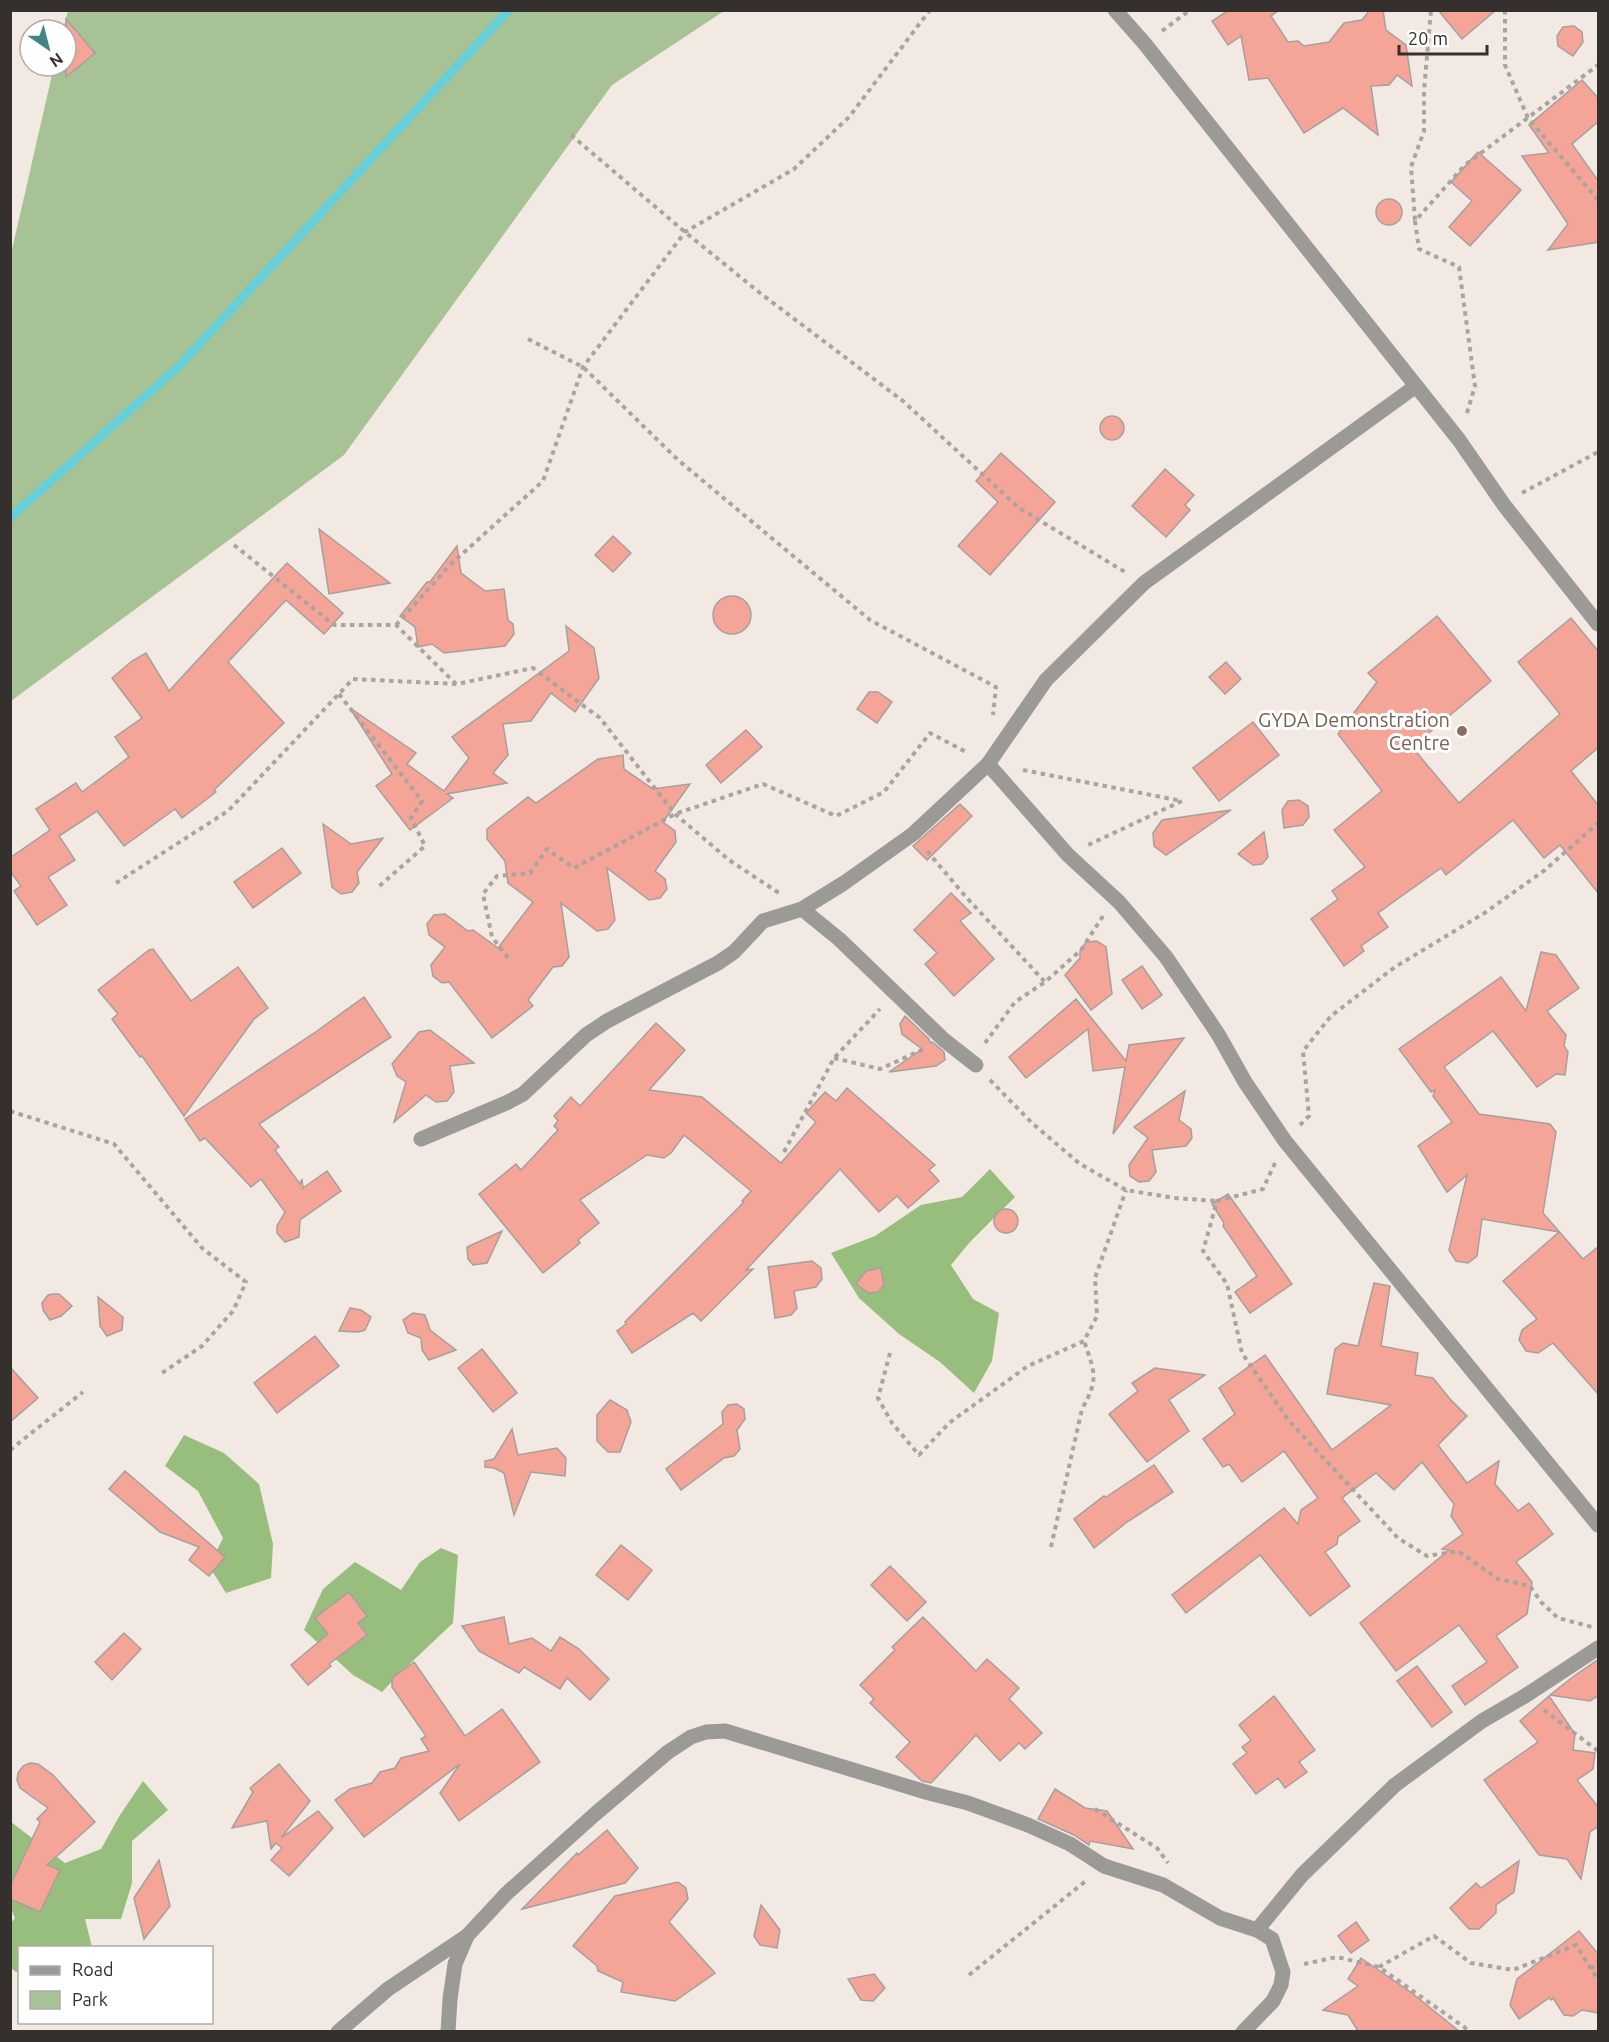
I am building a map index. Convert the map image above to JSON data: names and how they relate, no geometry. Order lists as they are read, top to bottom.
{
  "places": ["GYDA Demonstration Centre"],
  "legend": ["Road", "Park"],
  "scale_bar": "20 m",
  "north": "bottom right"
}
